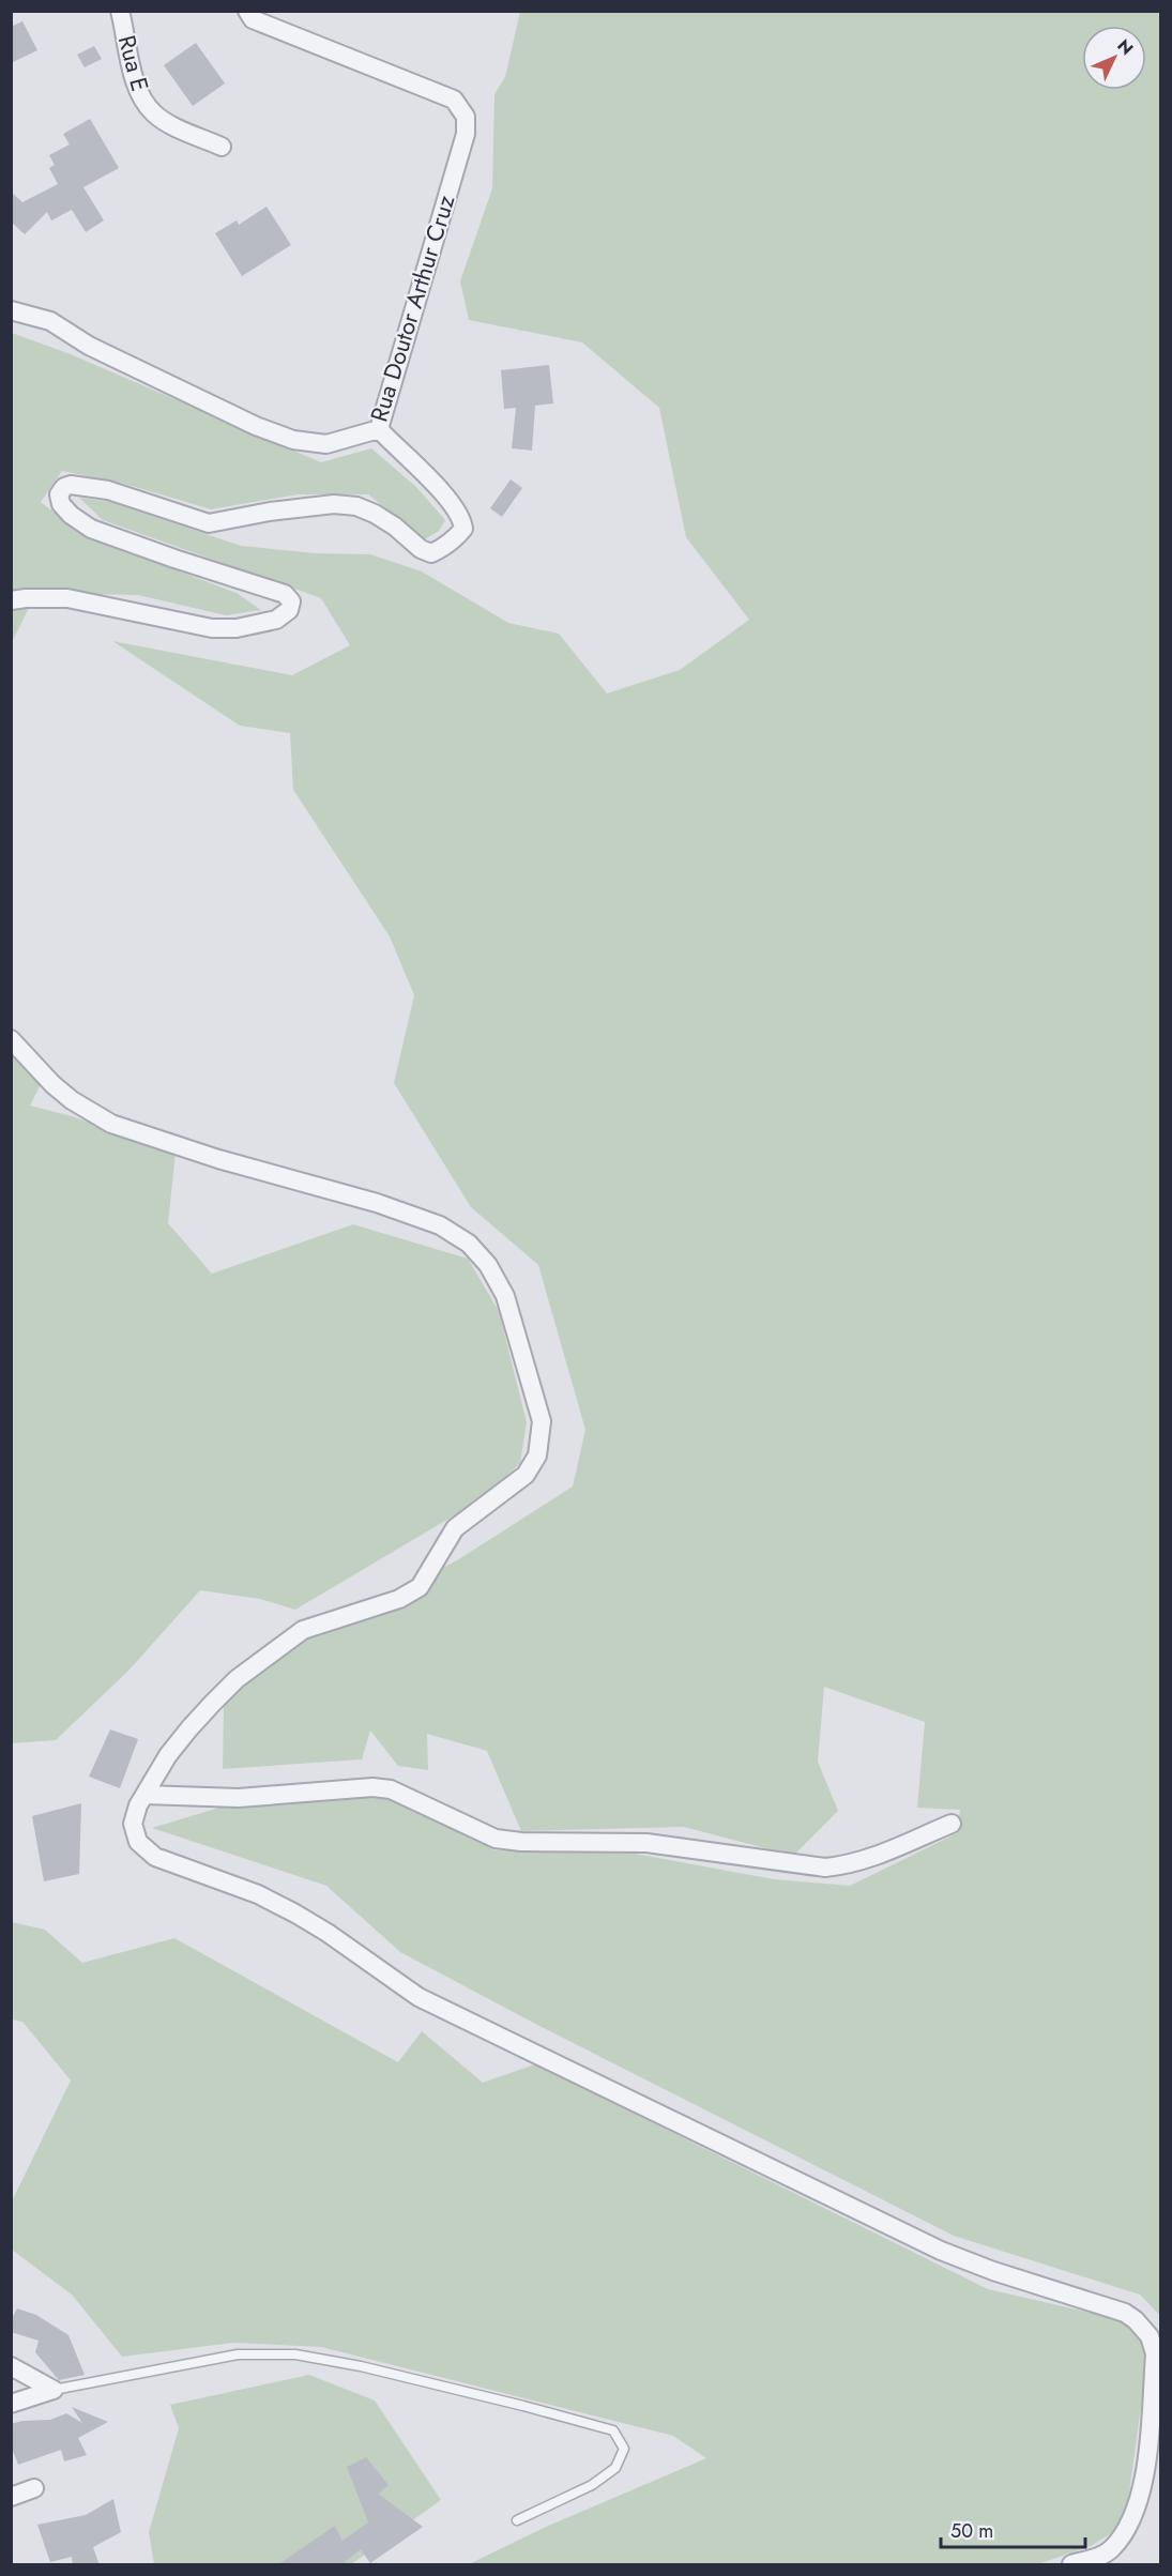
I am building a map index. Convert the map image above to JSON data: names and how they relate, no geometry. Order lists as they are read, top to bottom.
{
  "streets": {
    "street": ["Rua E", "Rua Doutor Arthur Cruz"]
  },
  "scale_bar": "50 m",
  "north": "top right"
}
